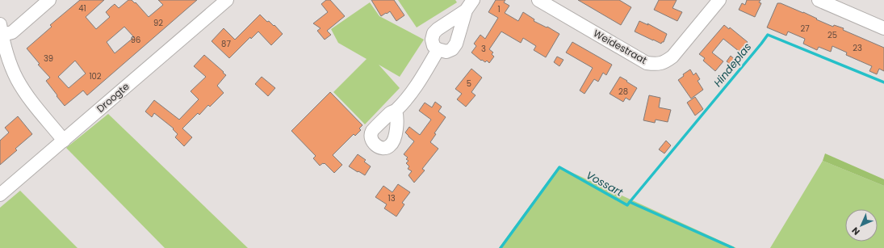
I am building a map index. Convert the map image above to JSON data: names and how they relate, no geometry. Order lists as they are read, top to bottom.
{
  "streets": {
    "street": ["Weidestraat", "Droogte"]
  },
  "water": ["Hindeplas", "Vossart"],
  "house_numbers": [
    "41",
    "1",
    "92",
    "27",
    "25",
    "96",
    "87",
    "23",
    "3",
    "39",
    "102",
    "5",
    "28",
    "13"
  ],
  "north": "bottom left"
}
